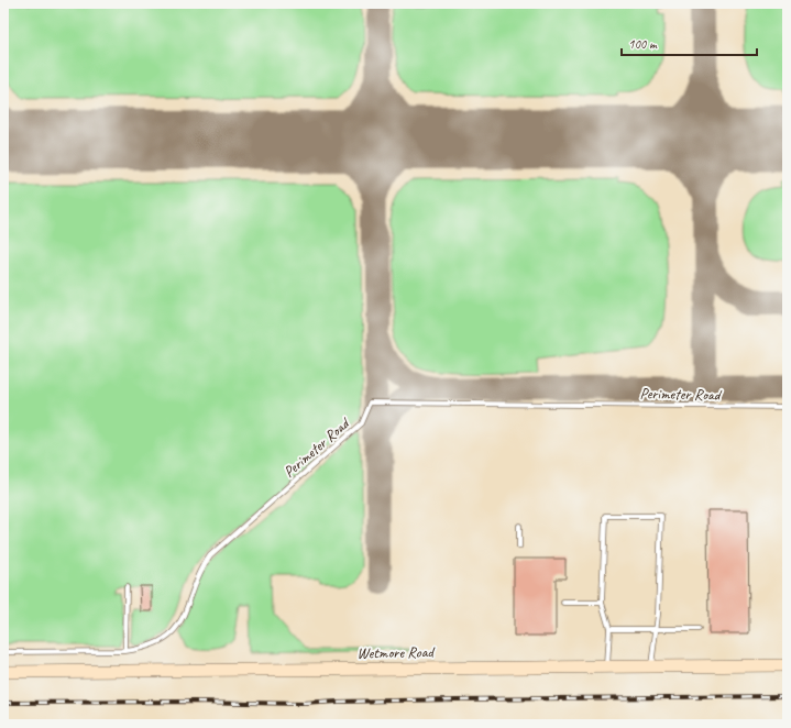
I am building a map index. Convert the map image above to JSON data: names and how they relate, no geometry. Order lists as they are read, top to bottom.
{
  "streets": {
    "main road": ["Wetmore Road"],
    "lane": ["Perimeter Road"]
  },
  "scale_bar": "100 m"
}
